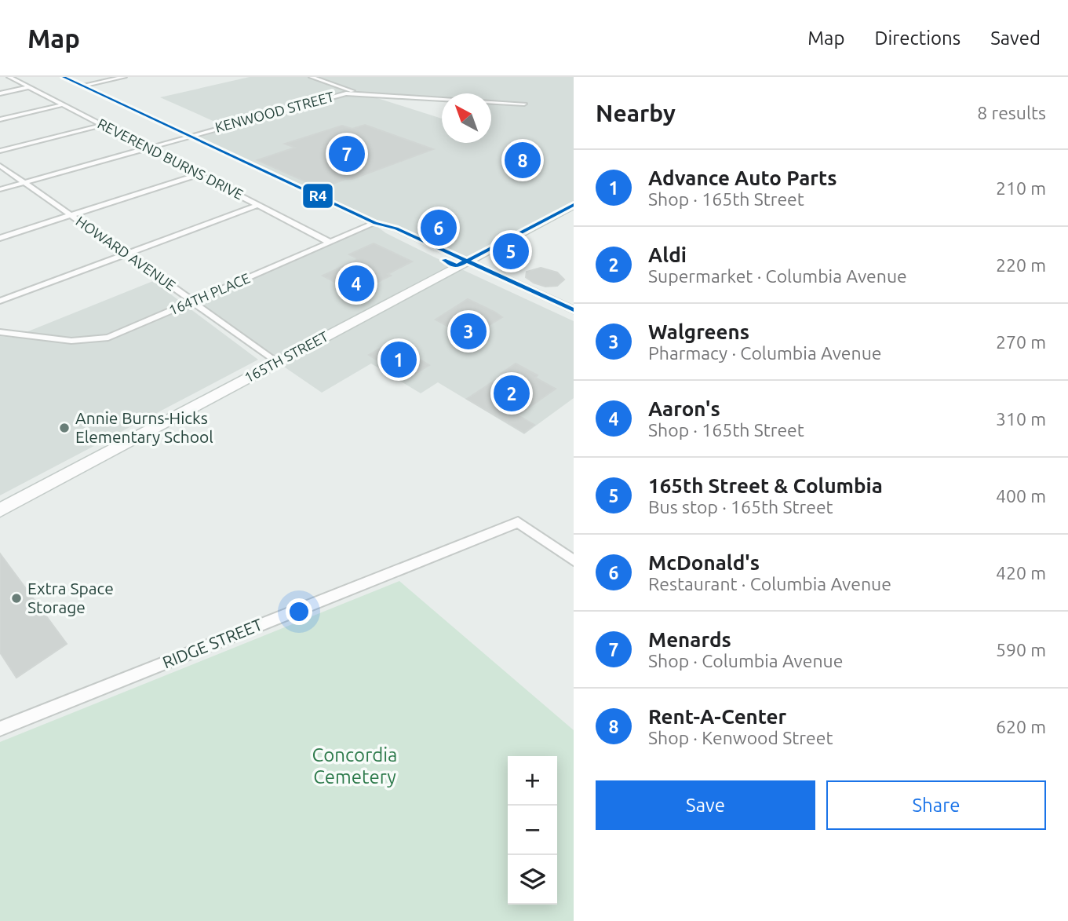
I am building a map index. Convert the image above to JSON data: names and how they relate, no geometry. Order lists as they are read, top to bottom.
{
  "streets": {
    "main road": ["165TH STREET"],
    "street": [
      "KENWOOD STREET",
      "REVEREND BURNS DRIVE",
      "HOWARD AVENUE",
      "164TH PLACE",
      "RIDGE STREET"
    ]
  },
  "crossings": [
    ["KENWOOD STREET", "REVEREND BURNS DRIVE"],
    ["KENWOOD STREET", "HOWARD AVENUE"],
    ["REVEREND BURNS DRIVE", "164TH PLACE"],
    ["HOWARD AVENUE", "164TH PLACE"],
    ["HOWARD AVENUE", "165TH STREET"]
  ],
  "parks": ["Concordia Cemetery"],
  "places": ["Annie Burns-Hicks Elementary School", "Extra Space Storage"],
  "lines": ["transit line R4"],
  "north": "top left",
  "page": {
    "header": "Map",
    "nav": ["Map", "Directions", "Saved"],
    "heading": ["Nearby", "8 results"],
    "pins": [
      "7",
      "8",
      "6",
      "5",
      "4",
      "3",
      "1",
      "2"
    ],
    "list": [
      {
        "mark": "1",
        "name": "Advance Auto Parts",
        "note": "Shop · 165th Street",
        "value": "210 m"
      },
      {
        "mark": "2",
        "name": "Aldi",
        "note": "Supermarket · Columbia Avenue",
        "value": "220 m"
      },
      {
        "mark": "3",
        "name": "Walgreens",
        "note": "Pharmacy · Columbia Avenue",
        "value": "270 m"
      },
      {
        "mark": "4",
        "name": "Aaron's",
        "note": "Shop · 165th Street",
        "value": "310 m"
      },
      {
        "mark": "5",
        "name": "165th Street & Columbia",
        "note": "Bus stop · 165th Street",
        "value": "400 m"
      },
      {
        "mark": "6",
        "name": "McDonald's",
        "note": "Restaurant · Columbia Avenue",
        "value": "420 m"
      },
      {
        "mark": "7",
        "name": "Menards",
        "note": "Shop · Columbia Avenue",
        "value": "590 m"
      },
      {
        "mark": "8",
        "name": "Rent-A-Center",
        "note": "Shop · Kenwood Street",
        "value": "620 m"
      }
    ],
    "map_buttons": ["+", "−"],
    "buttons": ["Save", "Share"]
  }
}
